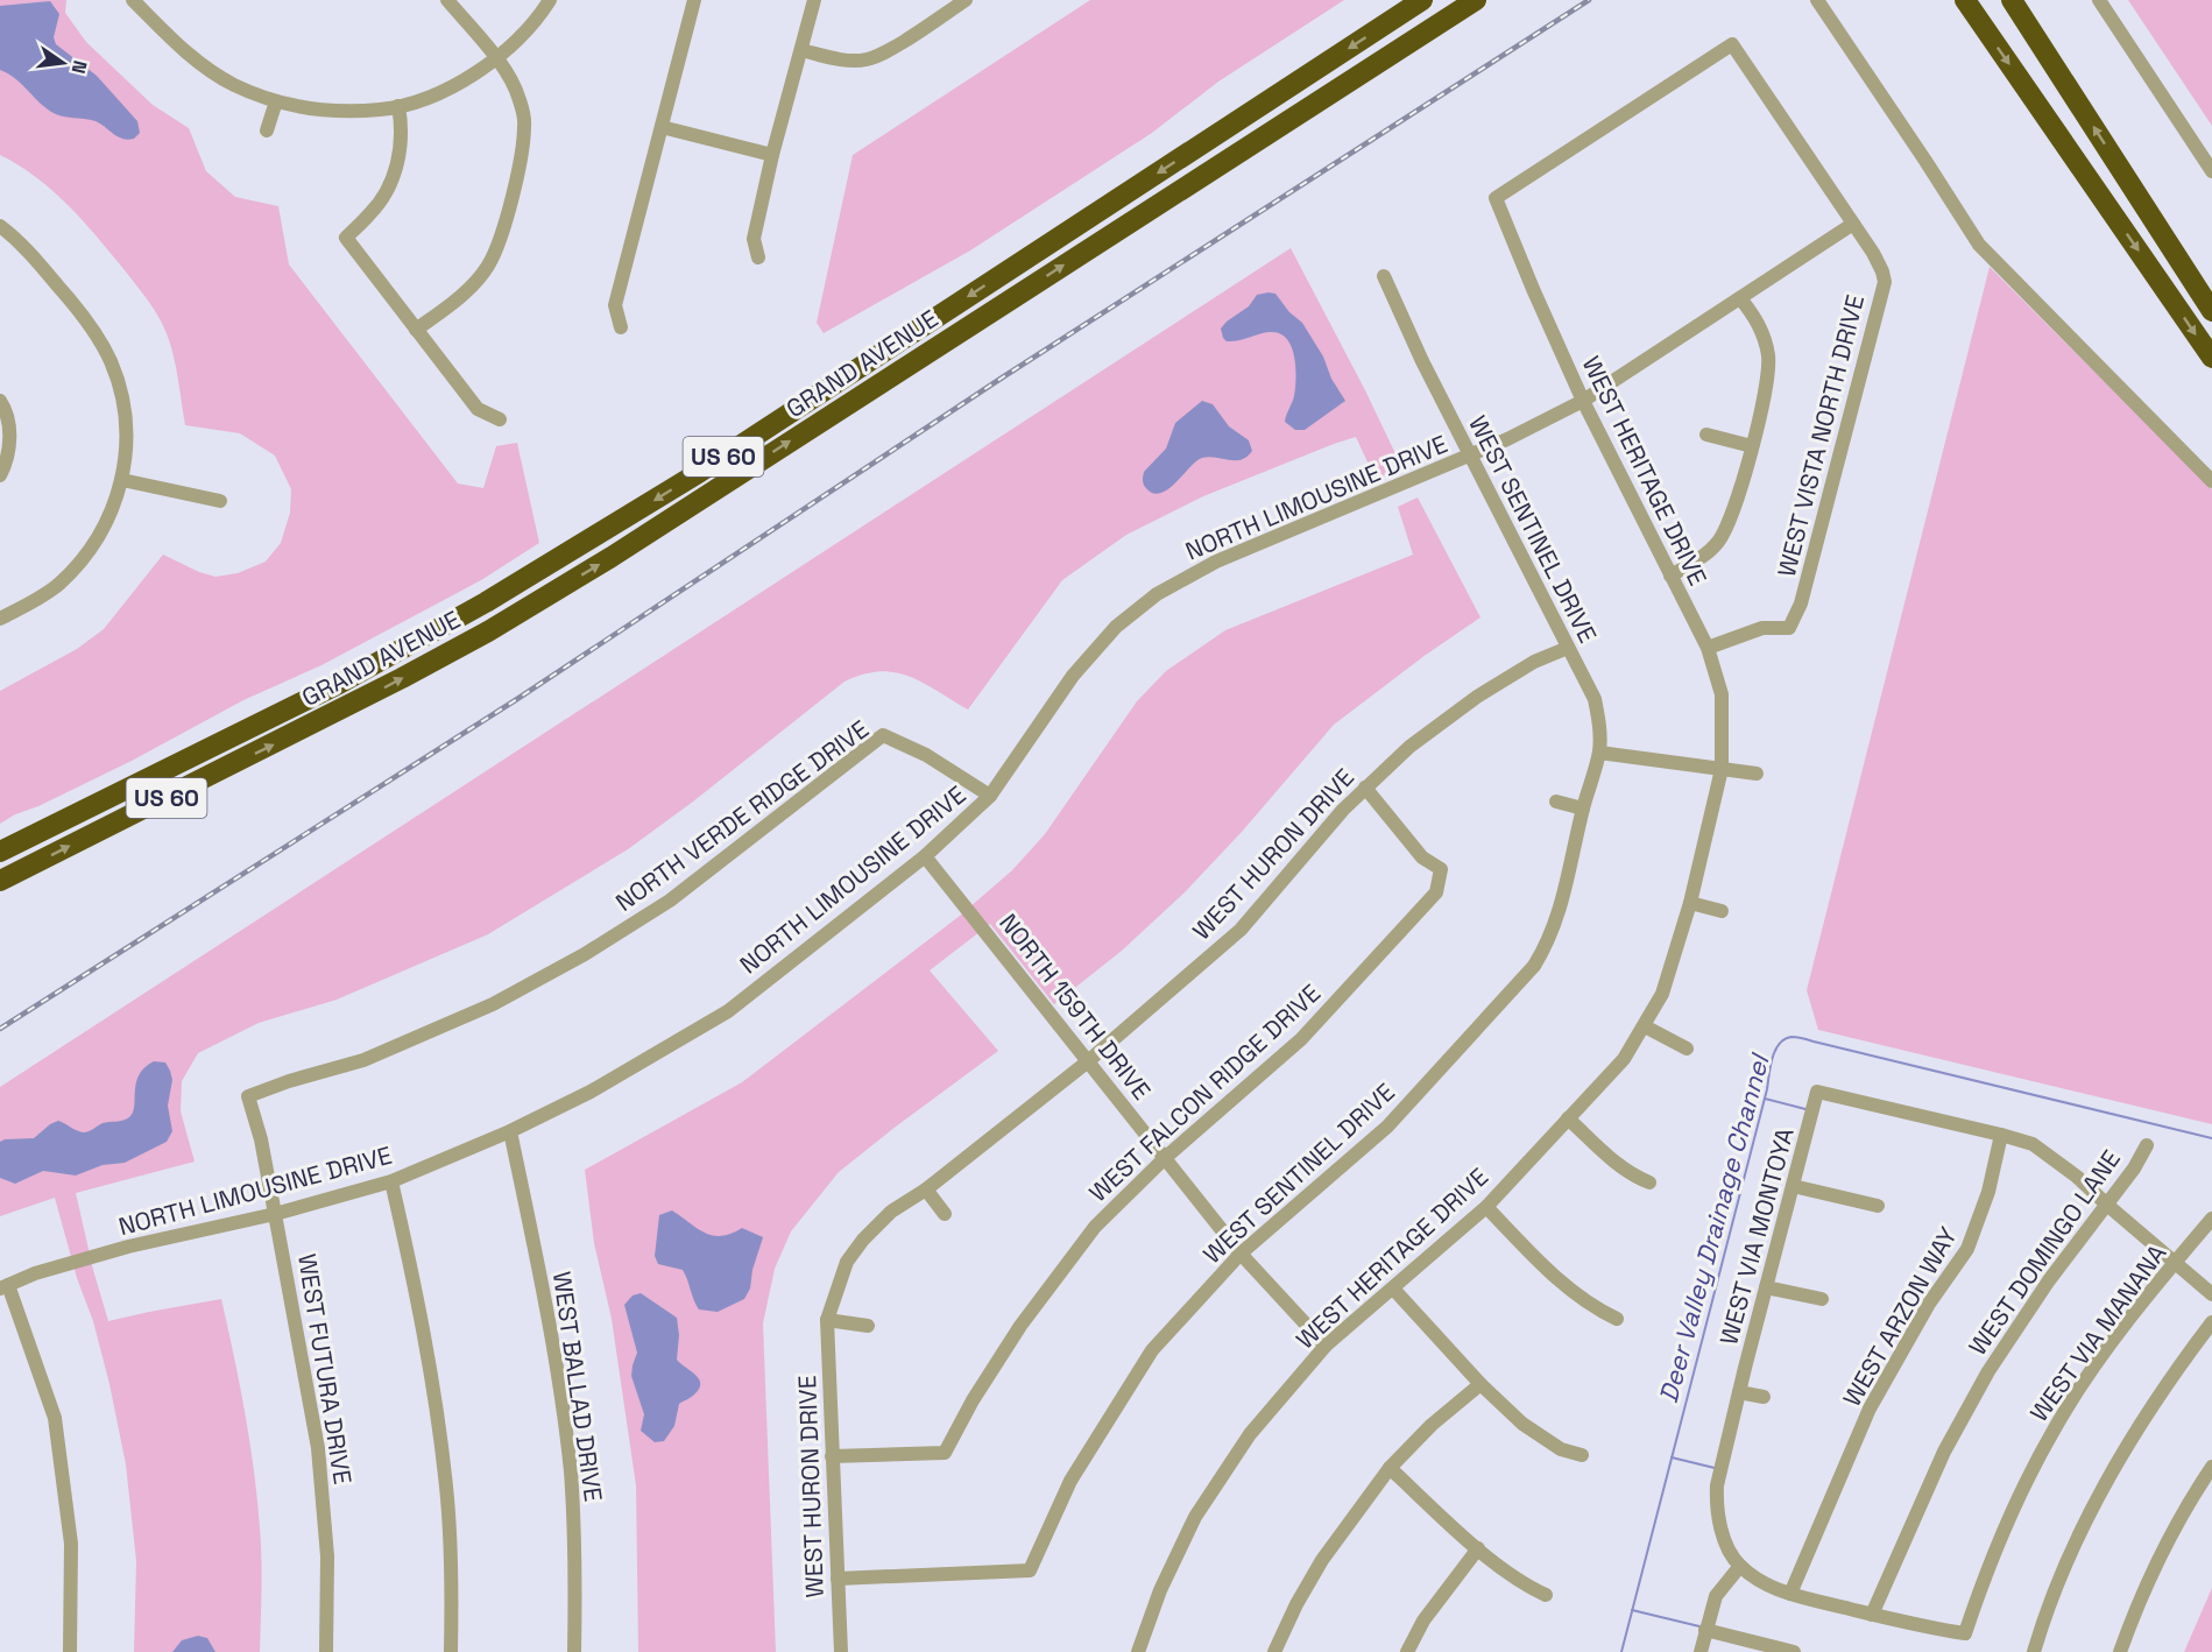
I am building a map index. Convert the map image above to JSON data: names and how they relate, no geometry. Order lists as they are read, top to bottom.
{
  "streets": {
    "highway": ["GRAND AVENUE", "US 60"],
    "street": [
      "WEST VISTA NORTH DRIVE",
      "WEST HERITAGE DRIVE",
      "NORTH LIMOUSINE DRIVE",
      "WEST SENTINEL DRIVE",
      "NORTH VERDE RIDGE DRIVE",
      "WEST HURON DRIVE",
      "NORTH 159TH DRIVE",
      "WEST FALCON RIDGE DRIVE",
      "WEST VIA MONTOYA",
      "WEST DOMINGO LANE",
      "WEST ARZON WAY",
      "WEST VIA MANANA",
      "WEST FUTURA DRIVE",
      "WEST BALLAD DRIVE"
    ]
  },
  "crossings": [
    ["WEST VISTA NORTH DRIVE", "WEST HERITAGE DRIVE"],
    ["WEST VISTA NORTH DRIVE", "NORTH LIMOUSINE DRIVE"],
    ["WEST HERITAGE DRIVE", "NORTH LIMOUSINE DRIVE"],
    ["WEST HERITAGE DRIVE", "NORTH 159TH DRIVE"],
    ["NORTH LIMOUSINE DRIVE", "WEST SENTINEL DRIVE"],
    ["NORTH LIMOUSINE DRIVE", "NORTH VERDE RIDGE DRIVE"],
    ["NORTH LIMOUSINE DRIVE", "NORTH 159TH DRIVE"],
    ["NORTH LIMOUSINE DRIVE", "WEST FUTURA DRIVE"],
    ["NORTH LIMOUSINE DRIVE", "WEST BALLAD DRIVE"],
    ["WEST SENTINEL DRIVE", "WEST HURON DRIVE"],
    ["WEST SENTINEL DRIVE", "NORTH 159TH DRIVE"],
    ["NORTH VERDE RIDGE DRIVE", "WEST FUTURA DRIVE"],
    ["WEST HURON DRIVE", "NORTH 159TH DRIVE"],
    ["WEST HURON DRIVE", "WEST FALCON RIDGE DRIVE"],
    ["NORTH 159TH DRIVE", "WEST FALCON RIDGE DRIVE"],
    ["WEST VIA MONTOYA", "WEST ARZON WAY"],
    ["WEST DOMINGO LANE", "WEST VIA MANANA"]
  ],
  "water": ["Deer Valley Drainage Channel"],
  "north": "right"
}
